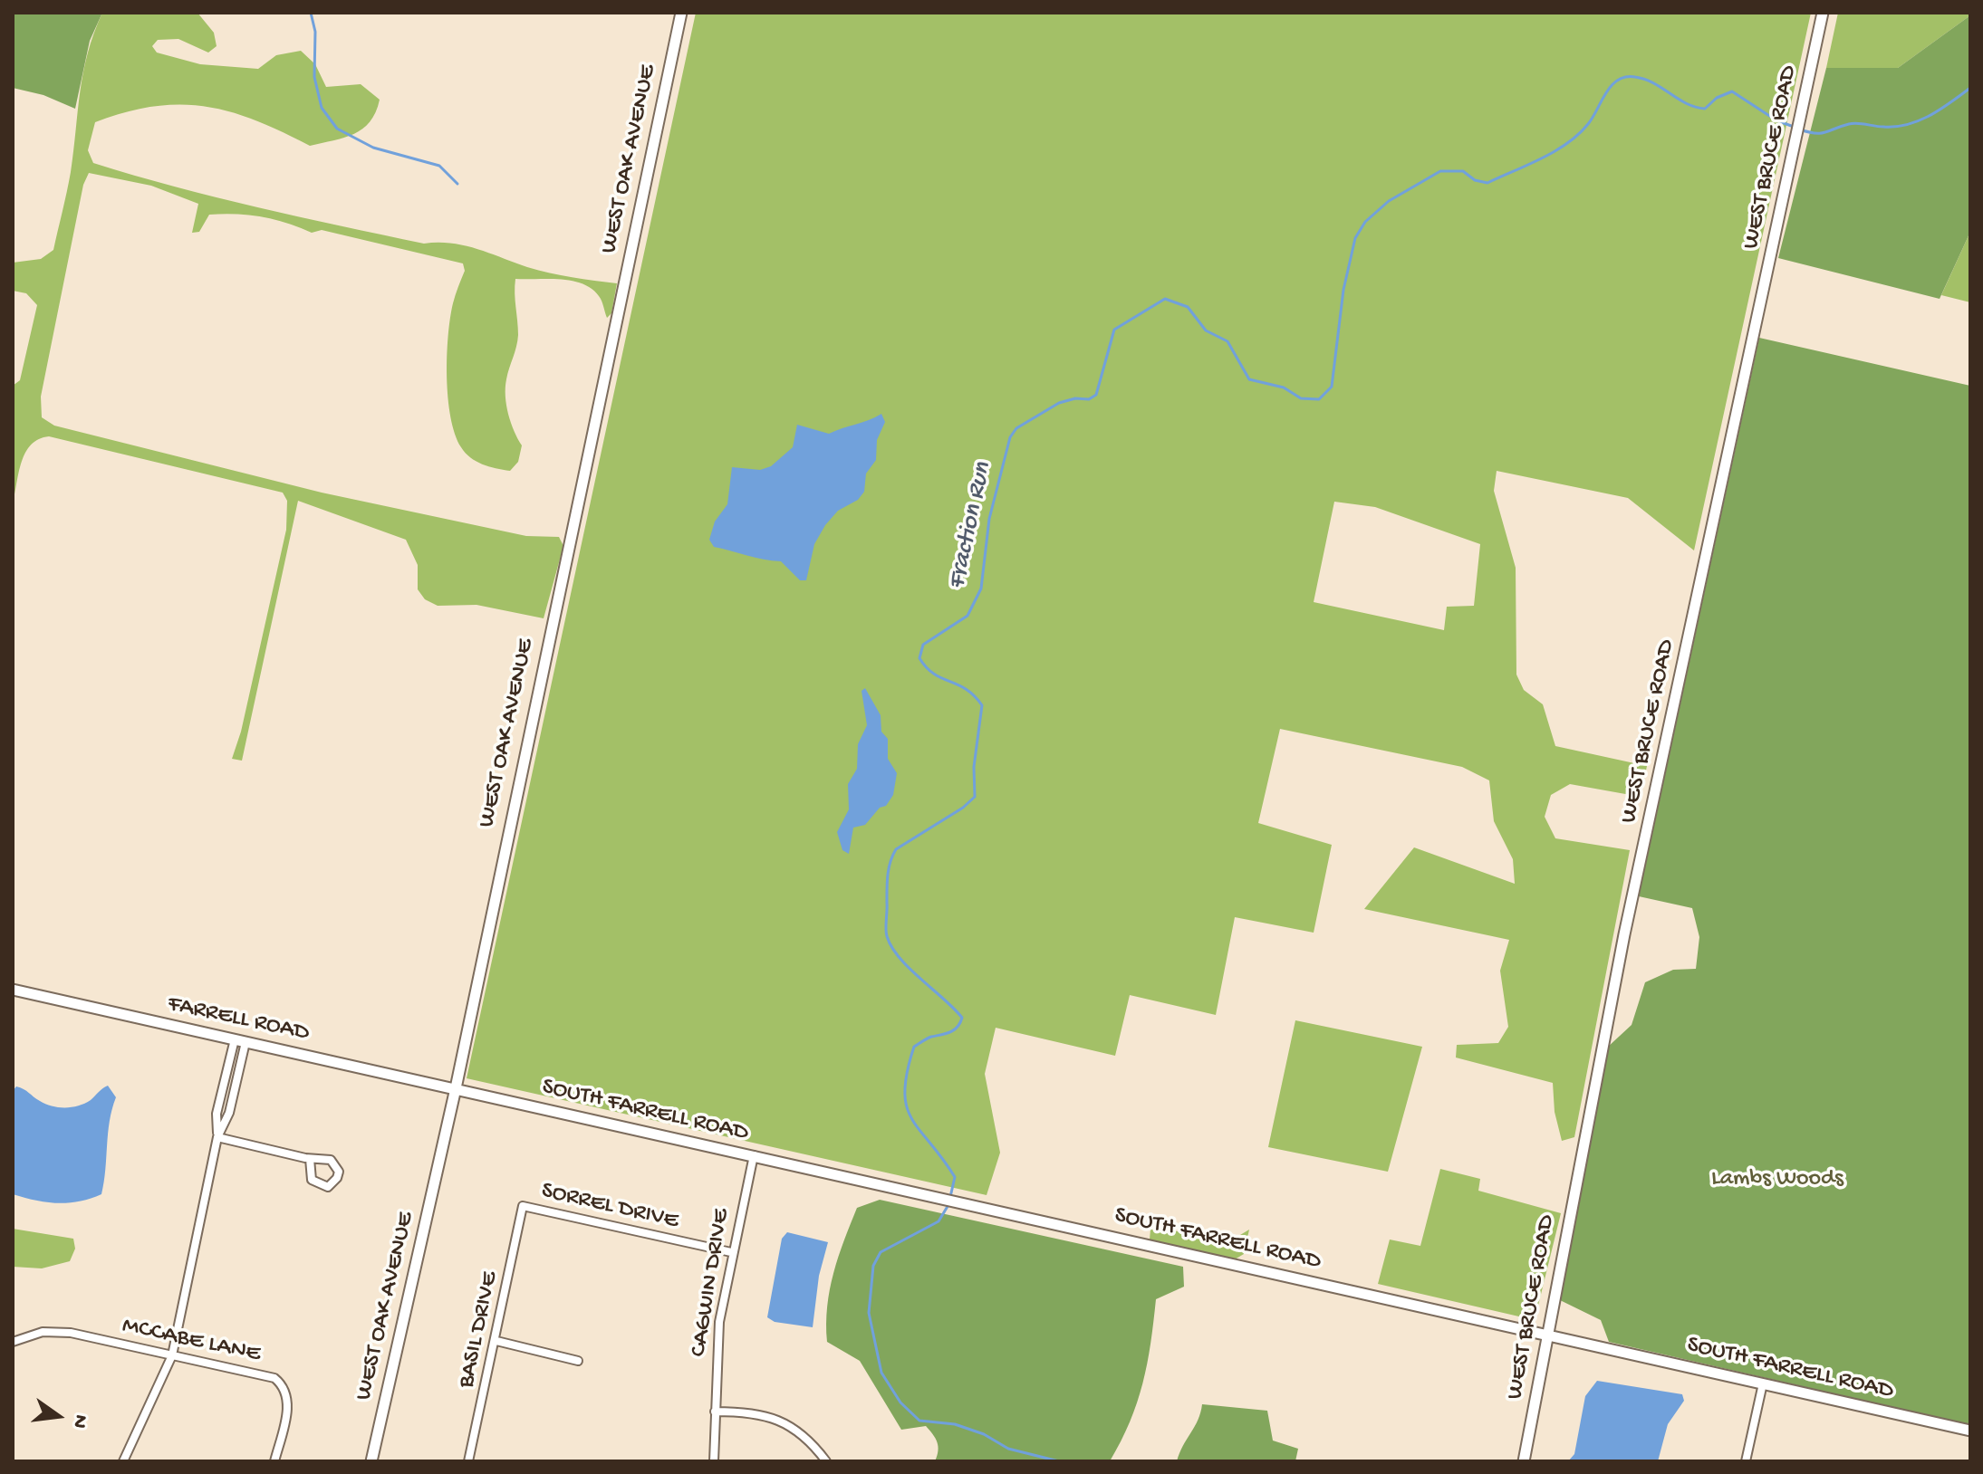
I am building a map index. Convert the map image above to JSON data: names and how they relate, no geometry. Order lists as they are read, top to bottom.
{
  "streets": {
    "street": [
      "WEST BRUCE ROAD",
      "WEST OAK AVENUE",
      "FARRELL ROAD",
      "SOUTH FARRELL ROAD",
      "SORREL DRIVE",
      "CAGWIN DRIVE",
      "BASIL DRIVE",
      "MCCABE LANE"
    ]
  },
  "crossings": [
    ["WEST BRUCE ROAD", "SOUTH FARRELL ROAD"],
    ["WEST OAK AVENUE", "FARRELL ROAD"],
    ["WEST OAK AVENUE", "SOUTH FARRELL ROAD"],
    ["FARRELL ROAD", "SOUTH FARRELL ROAD"],
    ["SOUTH FARRELL ROAD", "CAGWIN DRIVE"],
    ["SORREL DRIVE", "CAGWIN DRIVE"],
    ["SORREL DRIVE", "BASIL DRIVE"]
  ],
  "water": ["Fraction Run"],
  "parks": ["Lambs Woods"],
  "north": "right"
}
